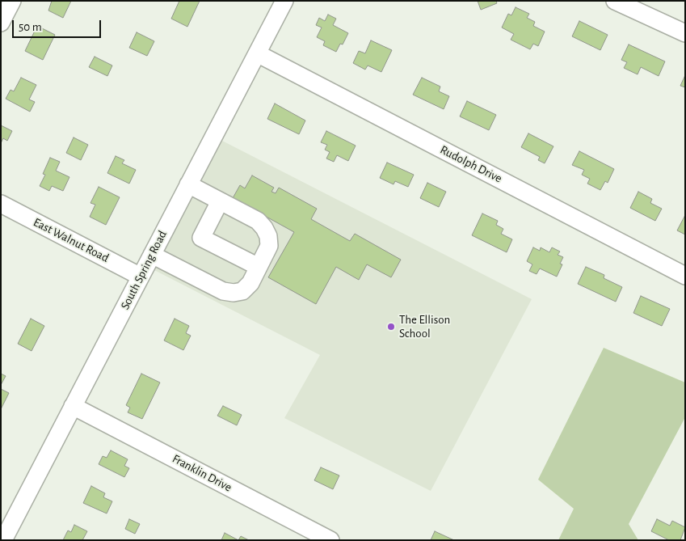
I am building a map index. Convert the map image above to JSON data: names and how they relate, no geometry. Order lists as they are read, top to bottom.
{
  "streets": {
    "street": [
      "Rudolph Drive",
      "East Walnut Road",
      "South Spring Road",
      "Franklin Drive"
    ]
  },
  "crossings": [
    ["Rudolph Drive", "South Spring Road"],
    ["East Walnut Road", "South Spring Road"],
    ["South Spring Road", "Franklin Drive"]
  ],
  "places": ["The Ellison School"],
  "scale_bar": "50 m"
}
